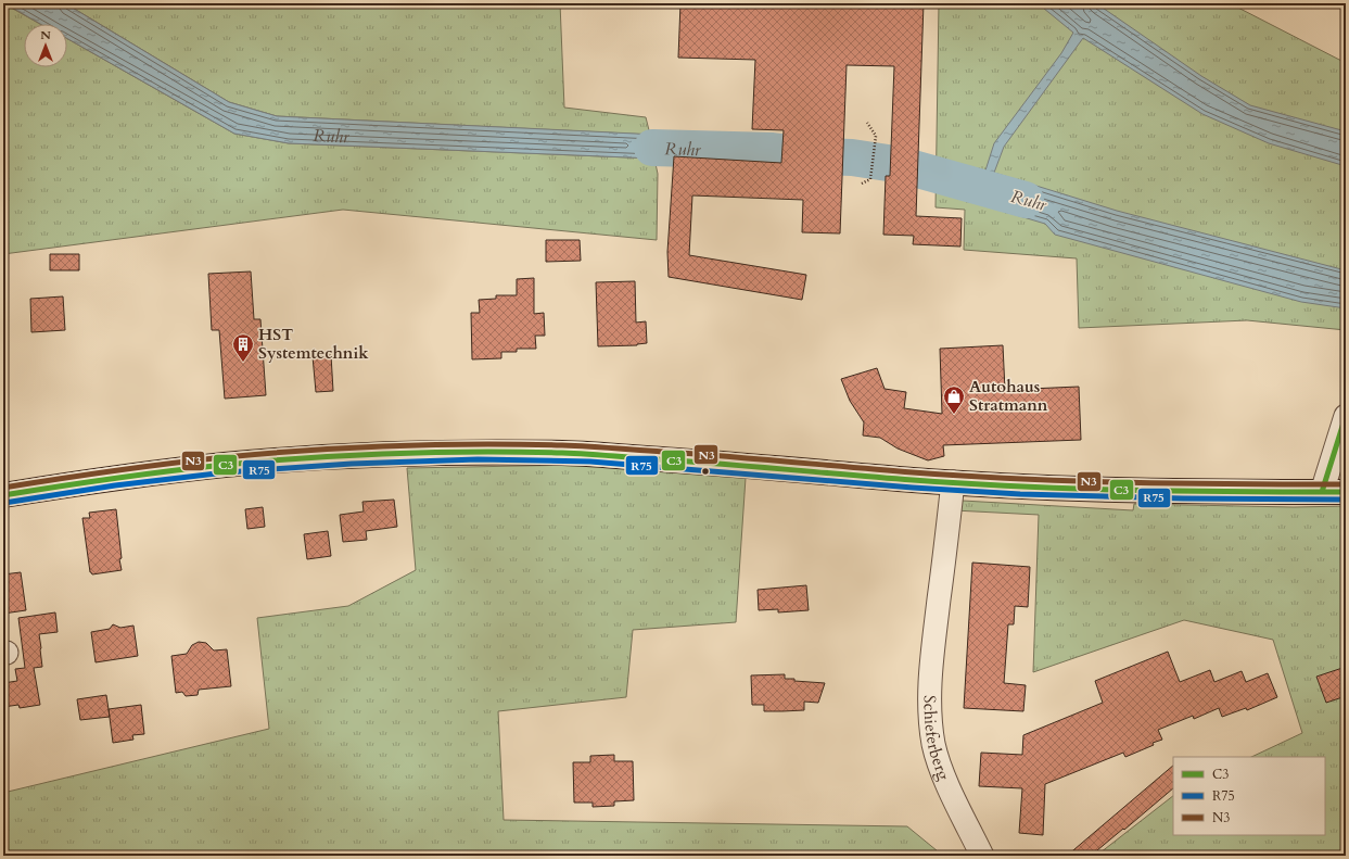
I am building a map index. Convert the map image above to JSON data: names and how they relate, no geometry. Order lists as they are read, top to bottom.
{
  "streets": {
    "street": ["Schieferberg"]
  },
  "water": ["Ruhr"],
  "places": {
    "building": ["HST Systemtechnik"],
    "shop": ["Autohaus Stratmann"]
  },
  "lines": ["transit line C3", "transit line N3", "transit line R75"],
  "legend": ["C3", "R75", "N3"],
  "north": "top"
}
